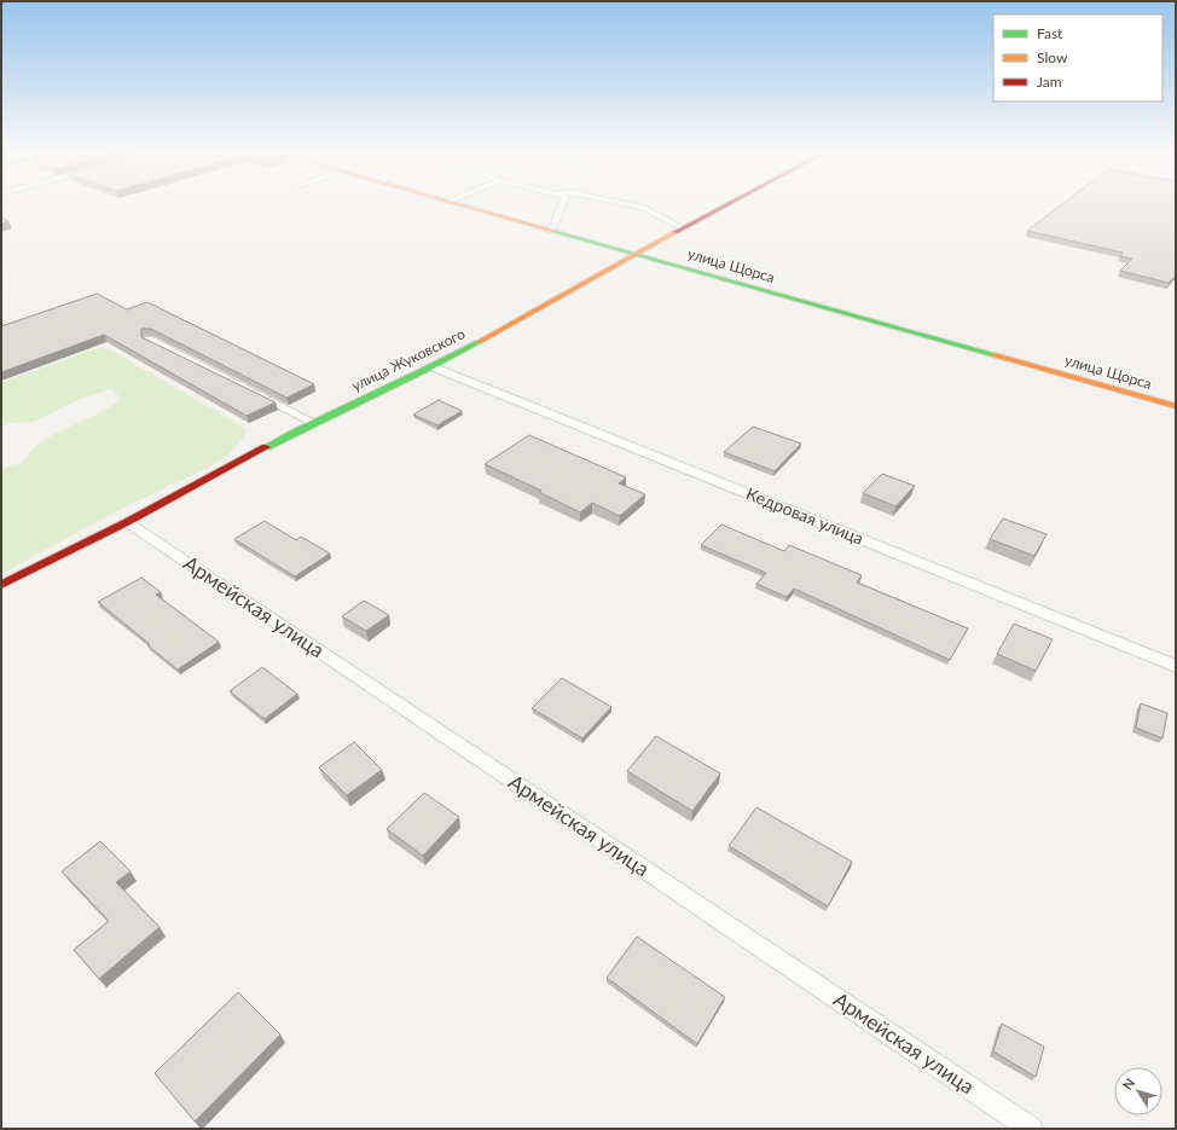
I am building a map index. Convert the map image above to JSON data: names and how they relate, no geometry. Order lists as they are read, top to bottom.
{
  "streets": {
    "street": ["улица Щорса", "улица Жуковского"],
    "lane": ["Кедровая улица", "Армейская улица"]
  },
  "crossings": [
    ["улица Щорса", "улица Жуковского"],
    ["улица Жуковского", "Кедровая улица"],
    ["улица Жуковского", "Армейская улица"]
  ],
  "legend": ["Fast", "Slow", "Jam"],
  "north": "top left"
}
